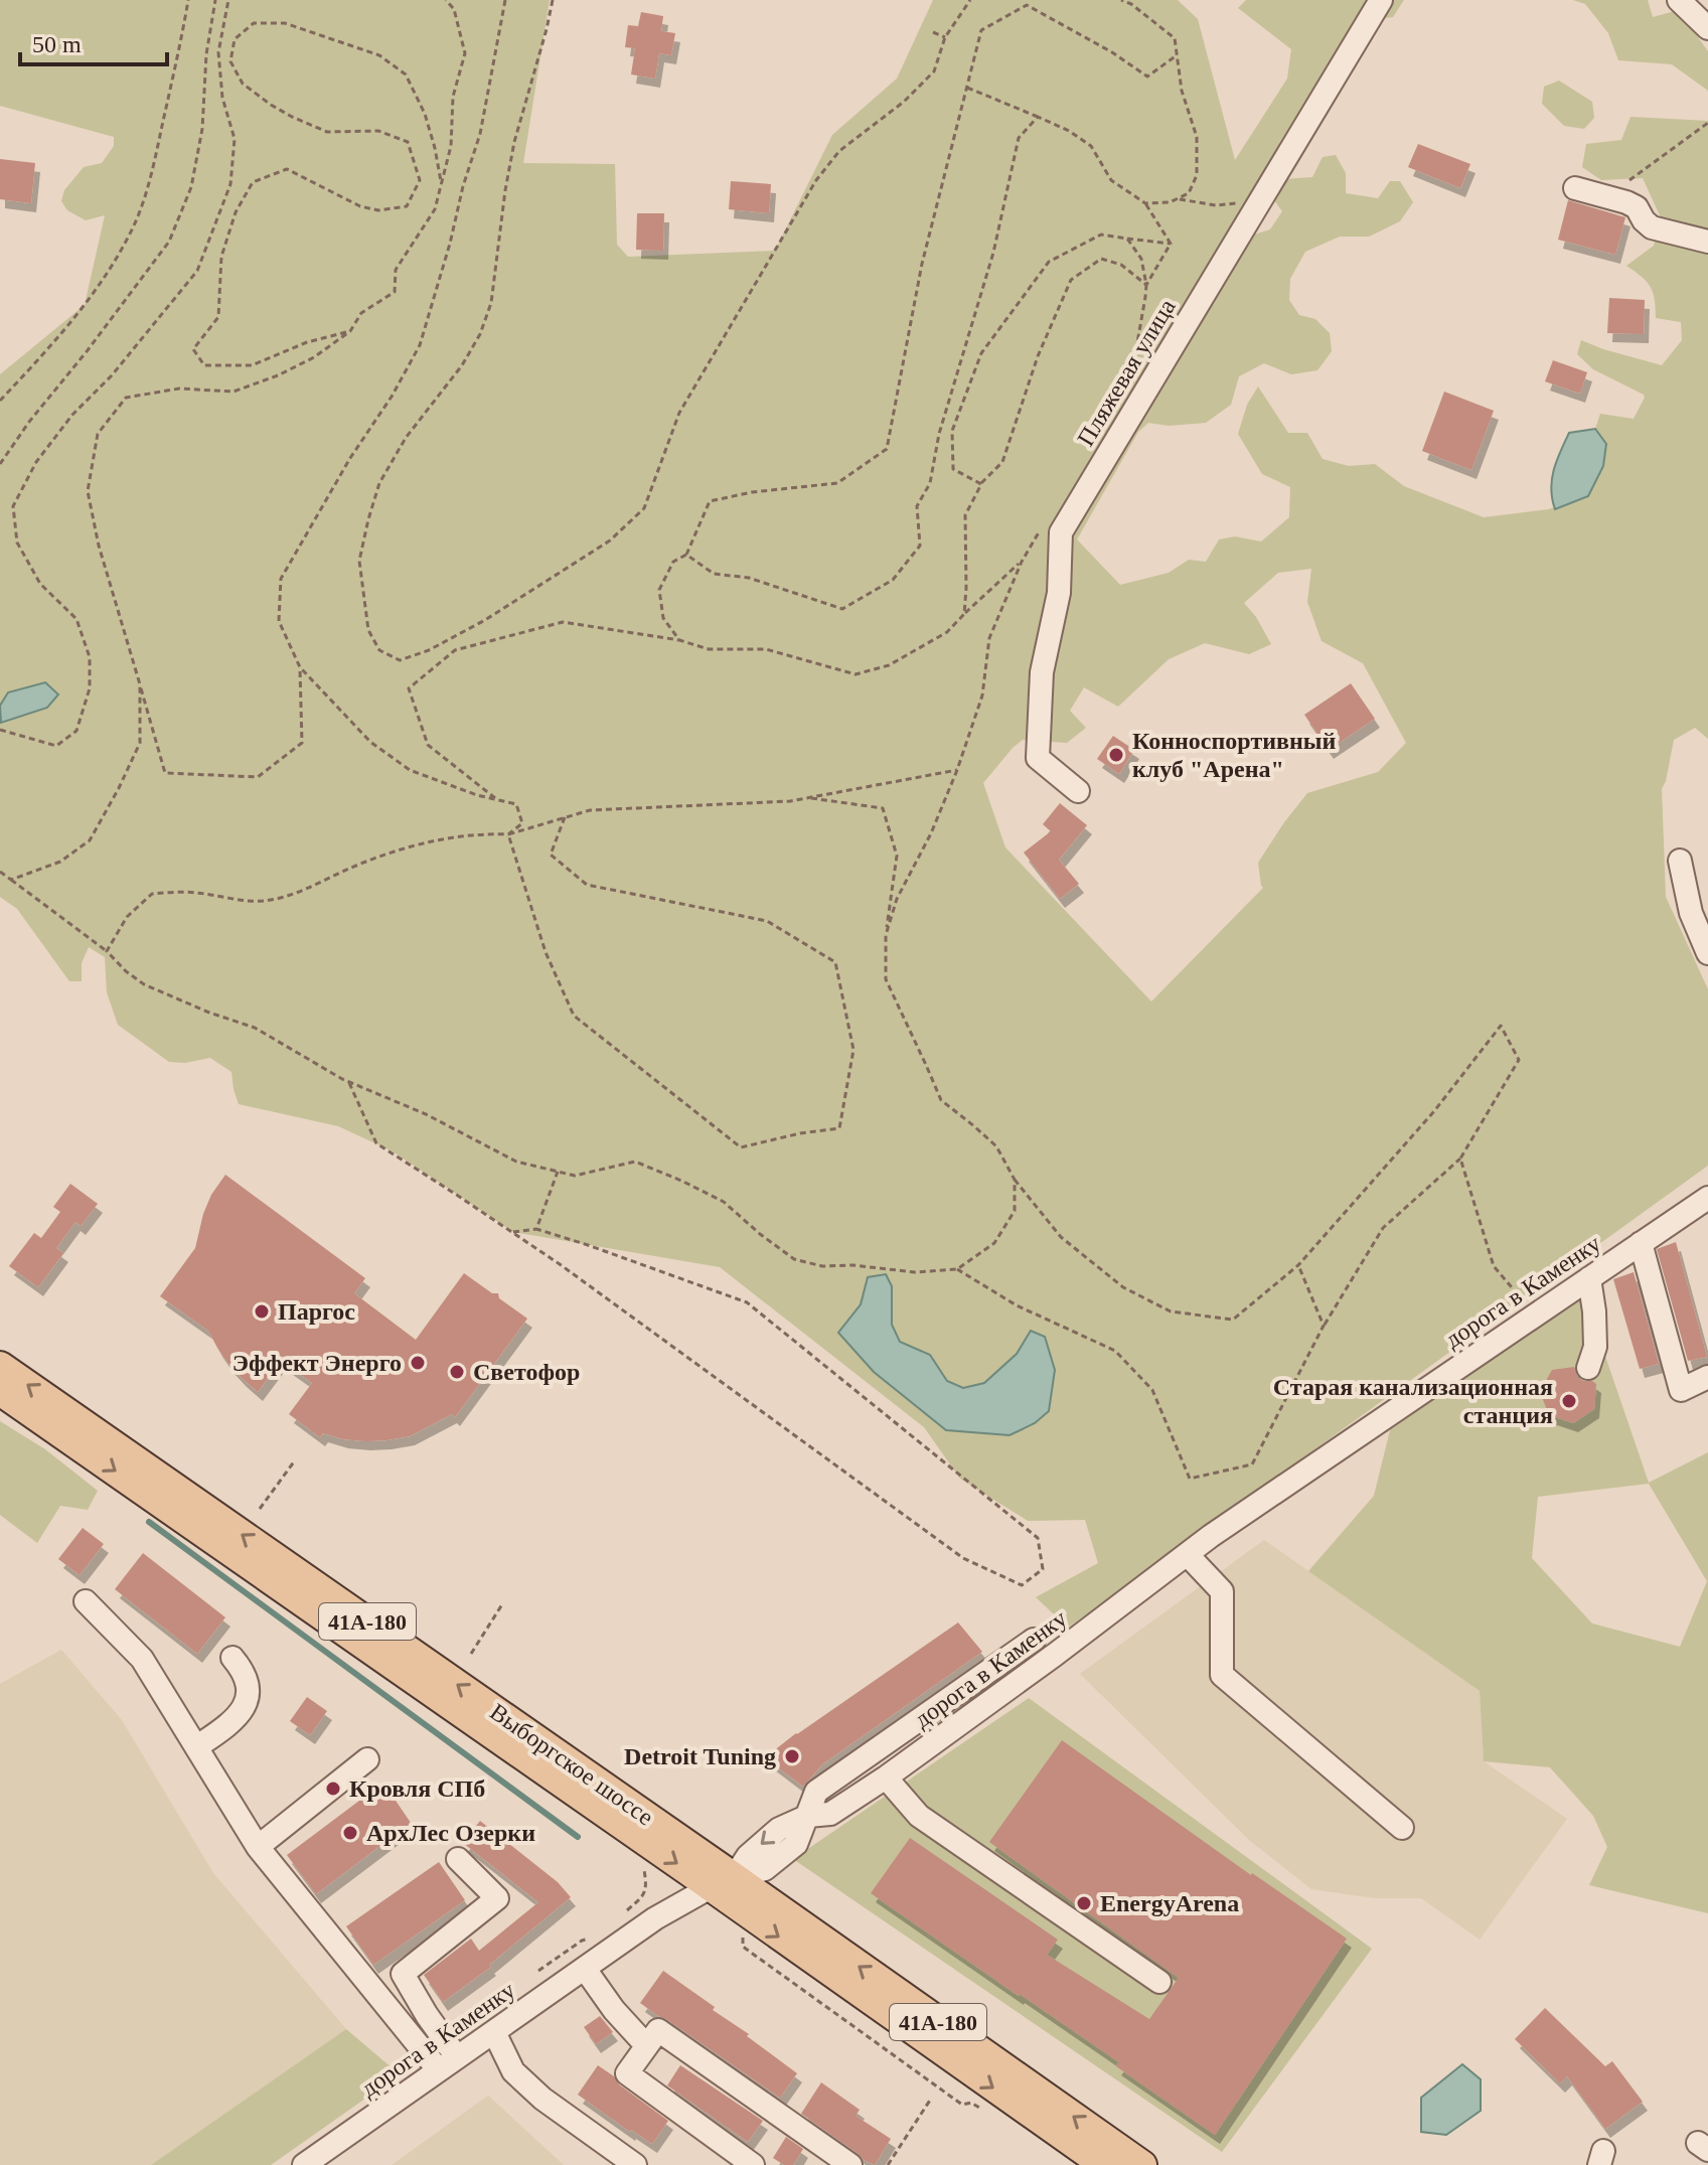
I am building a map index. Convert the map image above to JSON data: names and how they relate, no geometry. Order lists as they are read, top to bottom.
{
  "streets": {
    "main road": ["41А-180", "Выборгское шоссе"],
    "street": ["Пляжевая улица", "дорога в Каменку"]
  },
  "crossings": [
    ["дорога в Каменку", "Выборгское шоссе"]
  ],
  "places": [
    "Конноспортивный клуб \"Арена\"",
    "Паргос",
    "Эффект Энерго",
    "Светофор",
    "Старая канализационная станция",
    "Detroit Tuning",
    "Кровля СПб",
    "АрхЛес Озерки",
    "EnergyArena"
  ],
  "scale_bar": "50 m"
}
